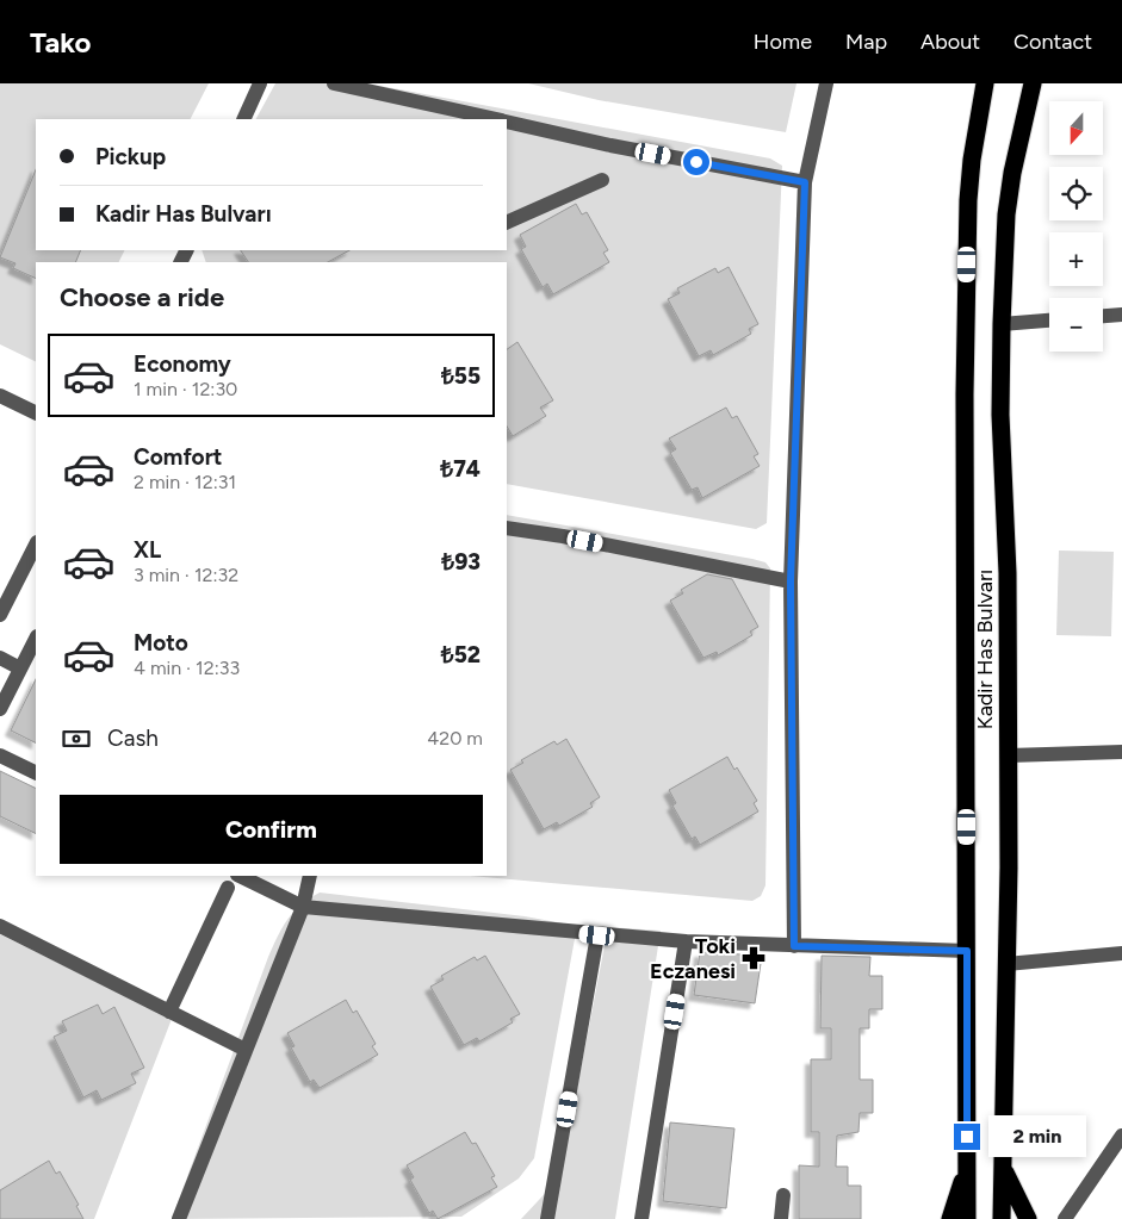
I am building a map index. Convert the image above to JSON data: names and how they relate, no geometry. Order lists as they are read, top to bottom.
{
  "streets": {
    "highway": ["Kadir Has Bulvarı"]
  },
  "places": {
    "pharmacy": ["Toki Eczanesi"]
  },
  "north": "bottom",
  "page": {
    "header": "Tako",
    "nav": [
      "Home",
      "Map",
      "About",
      "Contact"
    ],
    "map_buttons": ["+", "−"],
    "banner": ["Pickup", "Kadir Has Bulvarı"],
    "heading": "Choose a ride",
    "list": [
      {
        "name": "Economy",
        "note": "1 min · 12:30",
        "value": "₺55"
      },
      {
        "name": "Comfort",
        "note": "2 min · 12:31",
        "value": "₺74"
      },
      {
        "name": "XL",
        "note": "3 min · 12:32",
        "value": "₺93"
      },
      {
        "name": "Moto",
        "note": "4 min · 12:33",
        "value": "₺52"
      }
    ],
    "pay": ["Cash", "420 m"],
    "buttons": "Confirm",
    "bubble": "2 min"
  }
}
